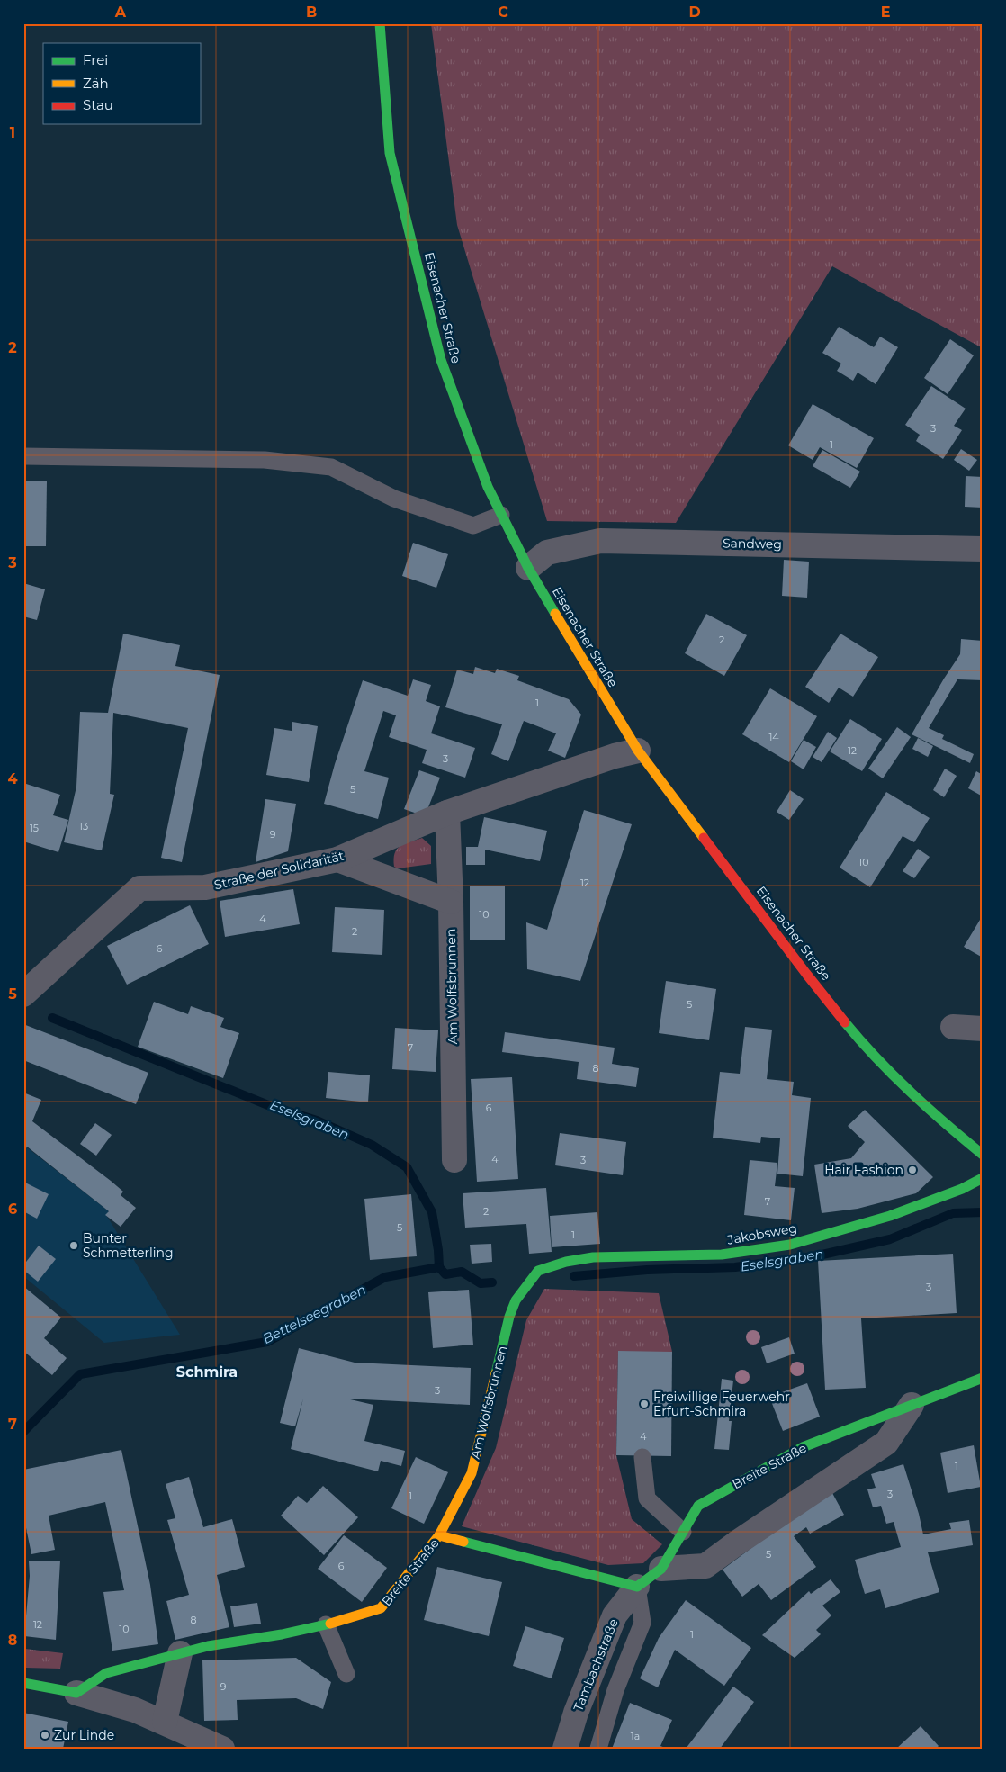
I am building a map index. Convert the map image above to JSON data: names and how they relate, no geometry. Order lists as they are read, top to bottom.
{
  "streets": {
    "street": [
      "Eisenacher Straße",
      "Sandweg",
      "Straße der Solidarität",
      "Am Wolfsbrunnen",
      "Jakobsweg",
      "Breite Straße",
      "Tambachstraße"
    ]
  },
  "crossings": [
    ["Eisenacher Straße", "Sandweg"],
    ["Eisenacher Straße", "Straße der Solidarität"],
    ["Straße der Solidarität", "Am Wolfsbrunnen"],
    ["Am Wolfsbrunnen", "Jakobsweg"],
    ["Am Wolfsbrunnen", "Breite Straße"],
    ["Breite Straße", "Tambachstraße"]
  ],
  "districts": ["Schmira"],
  "water": ["Eselsgraben", "Bettelseegraben"],
  "places": [
    "Hair Fashion",
    "Bunter Schmetterling",
    "Freiwillige Feuerwehr Erfurt-Schmira",
    "Zur Linde"
  ],
  "house_numbers": [
    "3",
    "1",
    "2",
    "1",
    "14",
    "12",
    "3",
    "5",
    "13",
    "15",
    "9",
    "10",
    "12",
    "10",
    "4",
    "2",
    "6",
    "5",
    "7",
    "8",
    "6",
    "4",
    "3",
    "7",
    "2",
    "5",
    "1",
    "3",
    "3",
    "4",
    "1",
    "3",
    "1",
    "5",
    "6",
    "8",
    "12",
    "10",
    "1",
    "9",
    "1a"
  ],
  "legend": ["Frei", "Zäh", "Stau"],
  "grid": {
    "columns": [
      "A",
      "B",
      "C",
      "D",
      "E"
    ],
    "rows": [
      "1",
      "2",
      "3",
      "4",
      "5",
      "6",
      "7",
      "8"
    ]
  }
}
